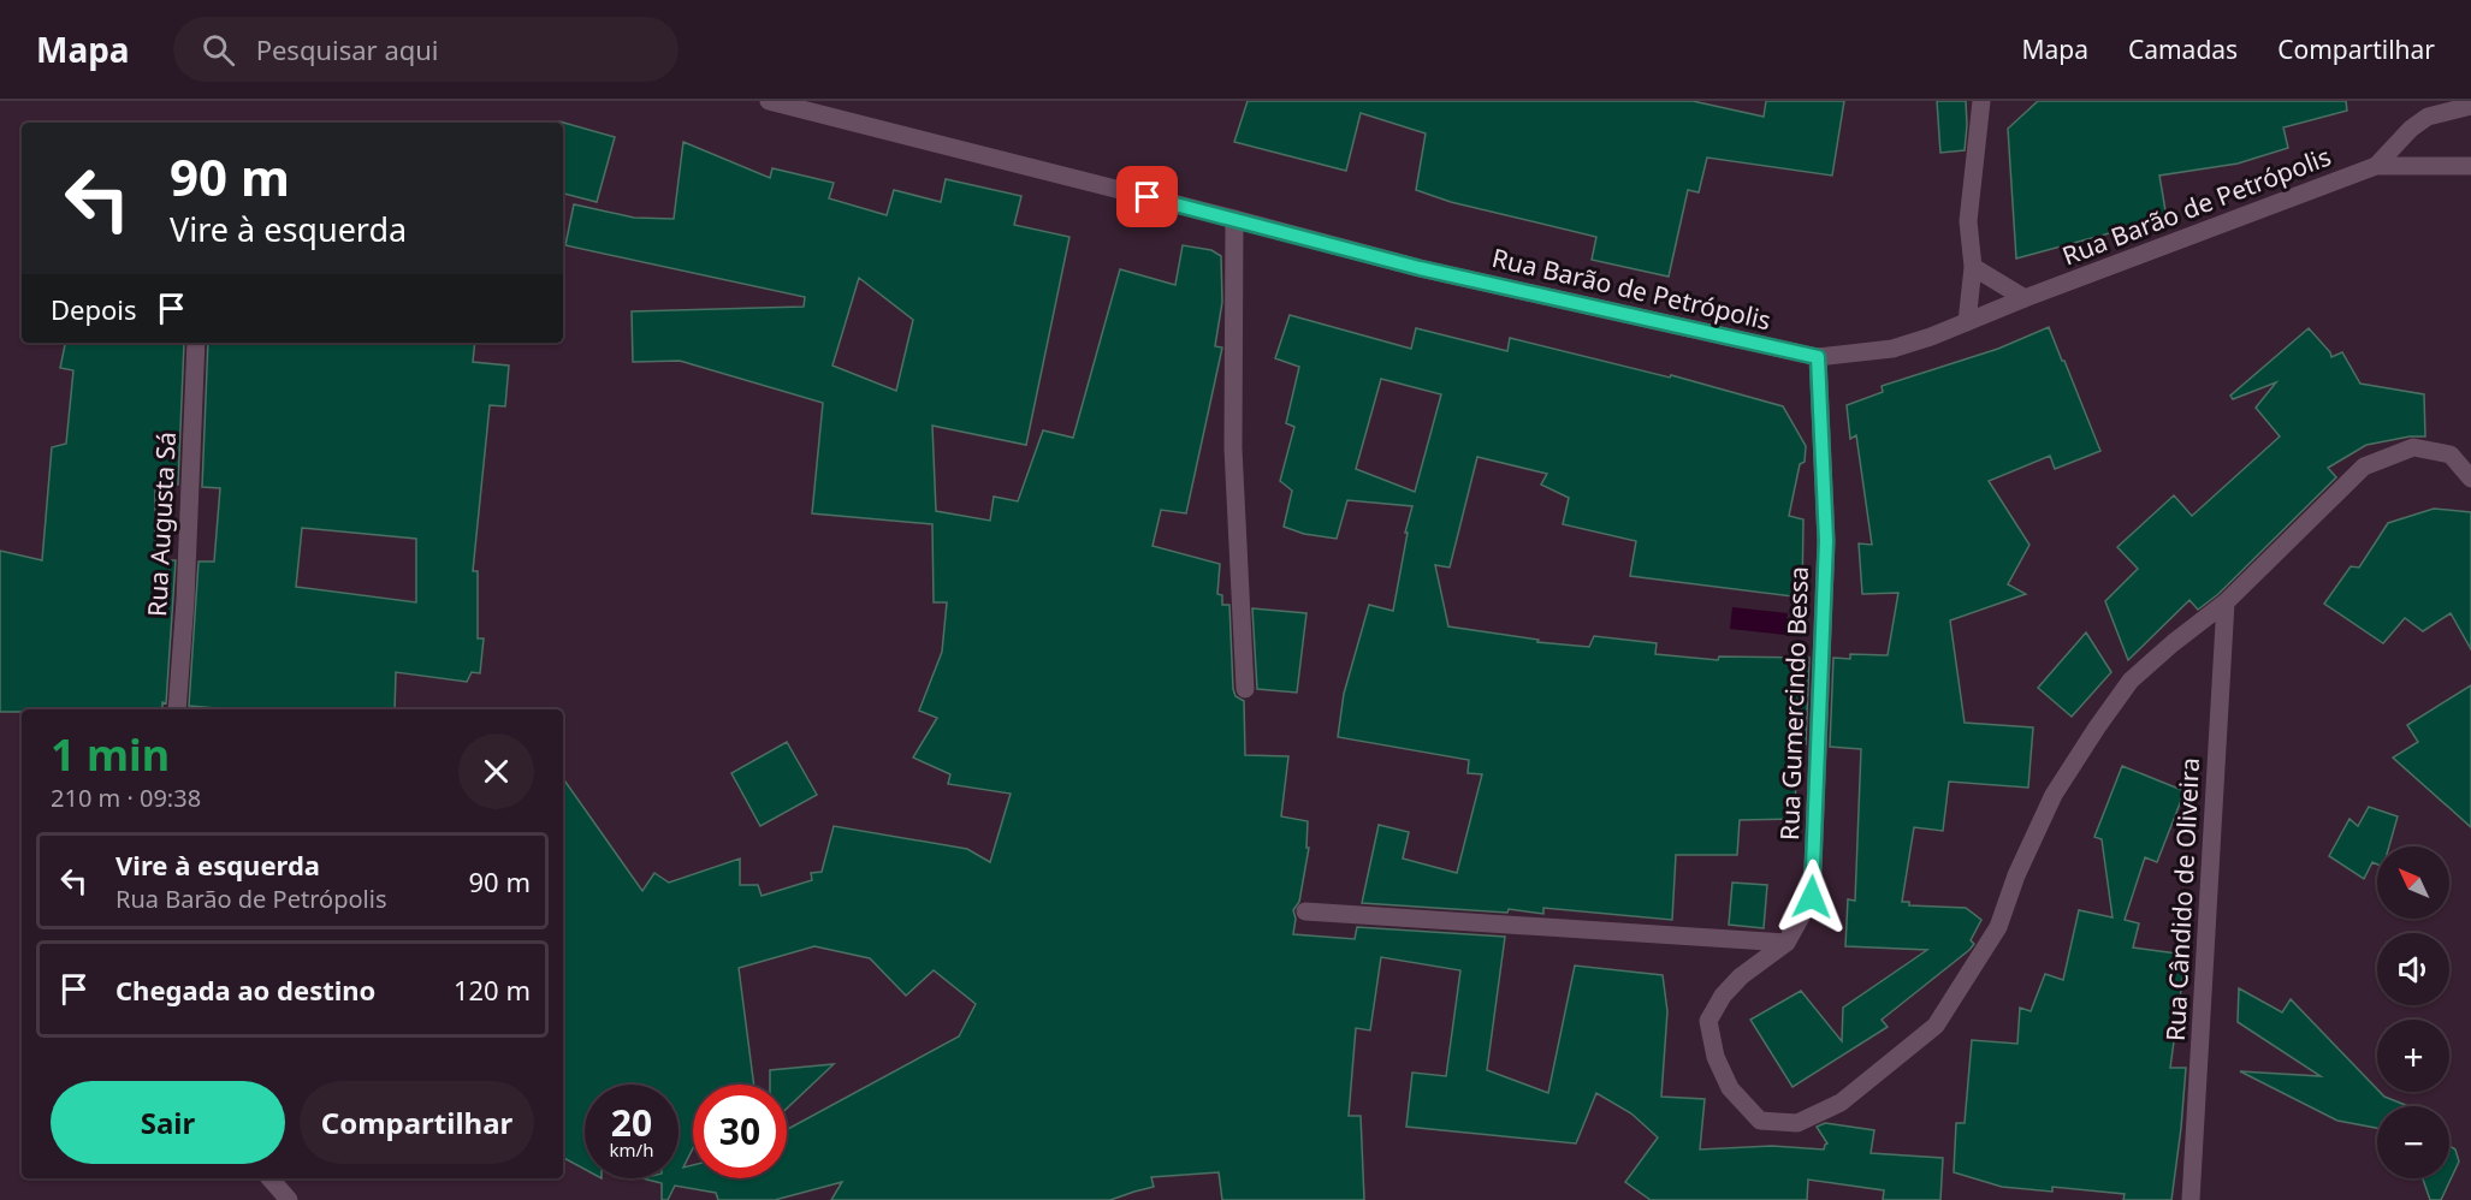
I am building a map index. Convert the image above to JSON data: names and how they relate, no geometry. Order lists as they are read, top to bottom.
{
  "streets": {
    "street": [
      "Rua Barão de Petrópolis",
      "Rua Augusta Sá",
      "Rua Gumercindo Bessa",
      "Rua Cândido de Oliveira"
    ]
  },
  "crossings": [
    ["Rua Barão de Petrópolis", "Rua Gumercindo Bessa"],
    ["Rua Gumercindo Bessa", "Rua Cândido de Oliveira"]
  ],
  "north": "top left",
  "page": {
    "header": "Mapa",
    "search": "Pesquisar aqui",
    "nav": ["Mapa", "Camadas", "Compartilhar"],
    "turn": ["90 m", "Vire à esquerda"],
    "then": "Depois",
    "heading": ["1 min", "210 m · 09:38"],
    "list": [
      {
        "name": "Vire à esquerda",
        "note": "Rua Barão de Petrópolis",
        "value": "90 m"
      },
      {
        "name": "Chegada ao destino",
        "value": "120 m"
      }
    ],
    "map_buttons": ["+", "−"],
    "buttons": ["Sair", "Compartilhar"],
    "speed": "20 km/h",
    "limit": "30"
  }
}
